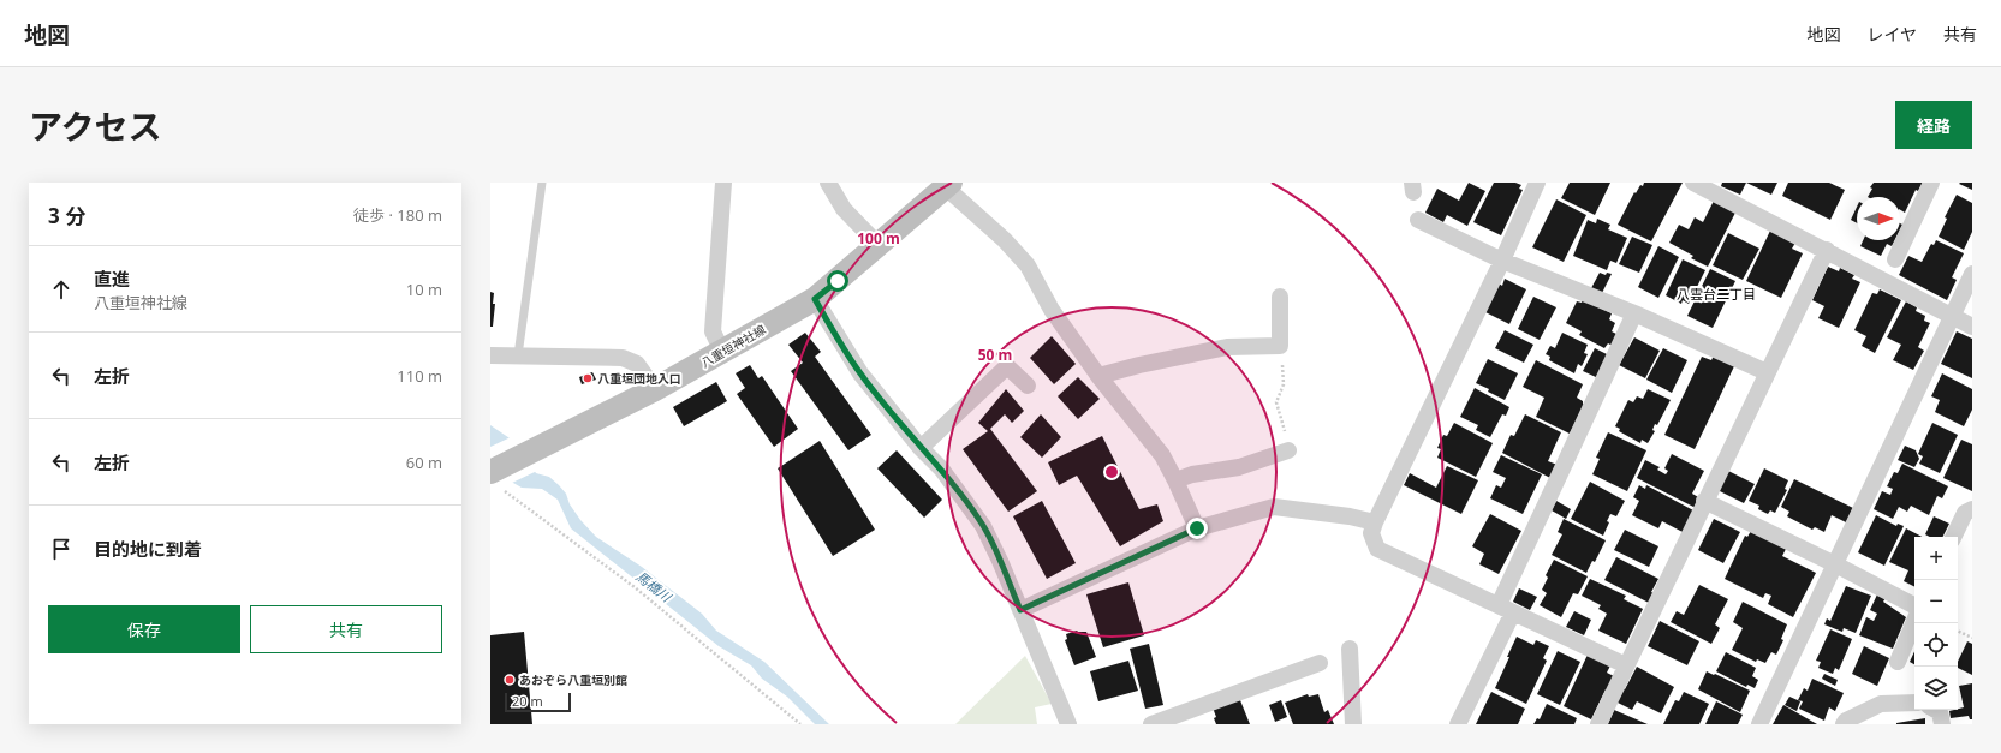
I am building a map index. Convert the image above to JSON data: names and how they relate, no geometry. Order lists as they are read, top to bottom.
{
  "streets": {
    "main road": ["八重垣神社線"]
  },
  "districts": ["八雲台二丁目"],
  "water": ["馬橋川"],
  "places": ["八重垣団地入口", "あおぞら八重垣別館"],
  "scale_bar": "20 m",
  "north": "right",
  "page": {
    "header": "地図",
    "nav": ["地図", "レイヤ", "共有"],
    "title": "アクセス",
    "buttons": [
      "経路",
      ["保存", "共有"]
    ],
    "heading": ["3 分", "徒歩 · 180 m"],
    "list": [
      ["直進", "八重垣神社線", "10 m"],
      ["左折", "110 m"],
      ["左折", "60 m"],
      "目的地に到着"
    ],
    "map_buttons": ["+", "−"],
    "scale": "20 m"
  },
  "rings": ["100 m", "50 m"]
}
